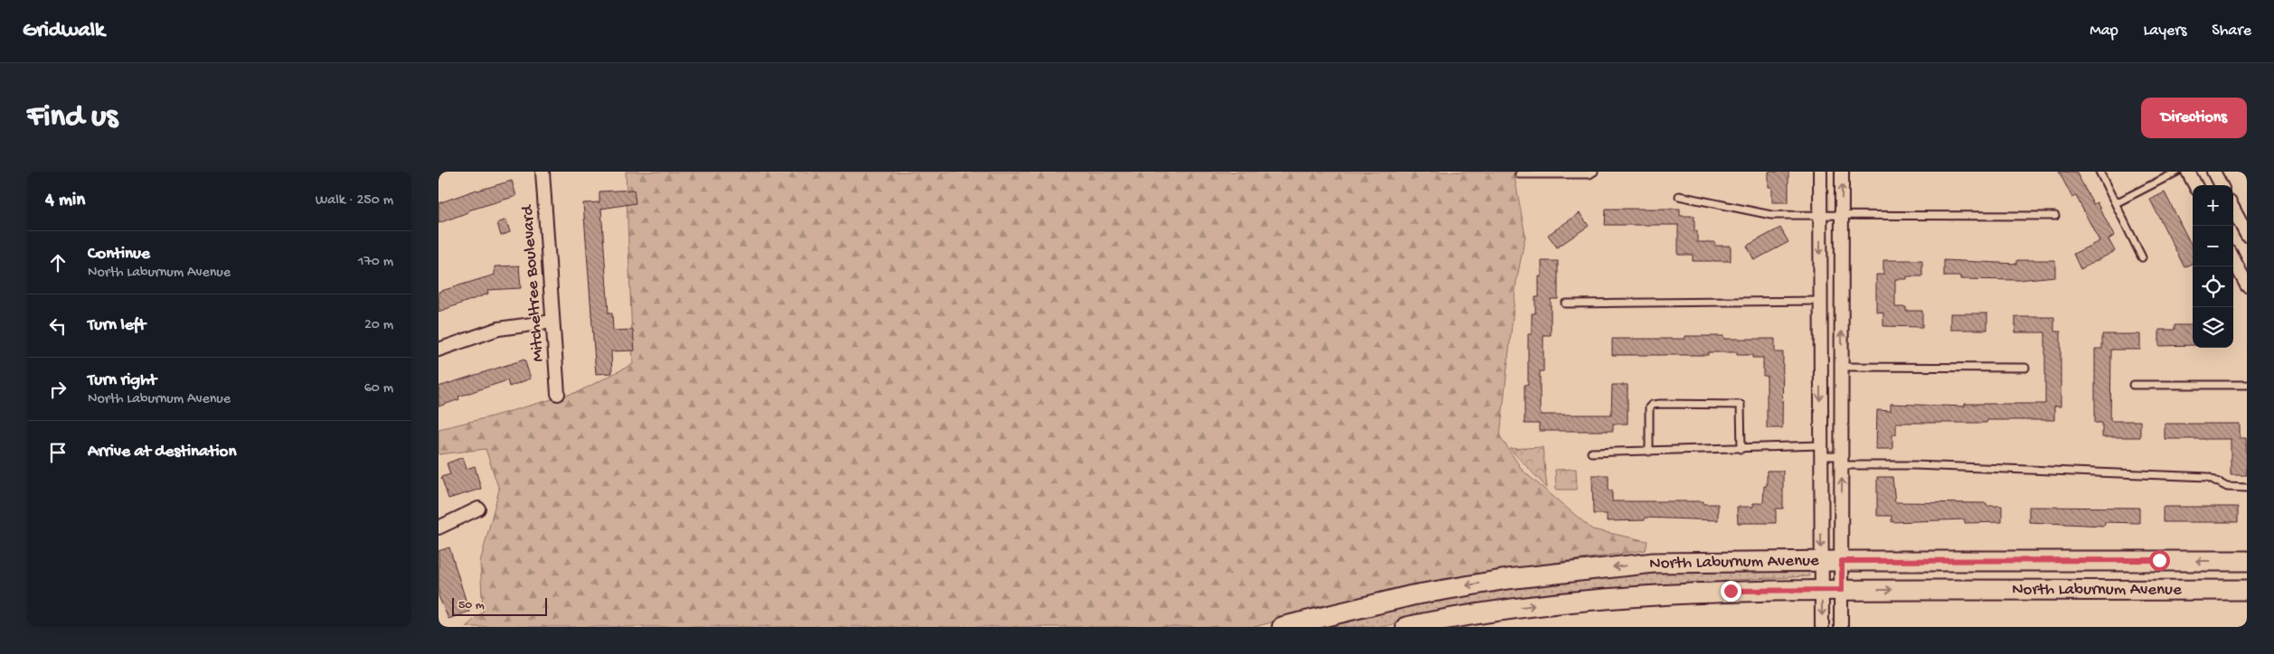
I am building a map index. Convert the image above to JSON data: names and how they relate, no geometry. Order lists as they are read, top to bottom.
{
  "streets": {
    "main road": ["North Laburnum Avenue"],
    "street": ["Mitcheltree Boulevard"]
  },
  "scale_bar": "50 m",
  "page": {
    "header": "Gridwalk",
    "nav": ["Map", "Layers", "Share"],
    "buttons": "Directions",
    "title": "Find us",
    "heading": ["4 min", "Walk · 250 m"],
    "map_buttons": ["+", "−"],
    "list": [
      ["Continue", "North Laburnum Avenue", "170 m"],
      ["Turn left", "20 m"],
      ["Turn right", "North Laburnum Avenue", "60 m"],
      "Arrive at destination"
    ],
    "scale": "50 m"
  }
}
